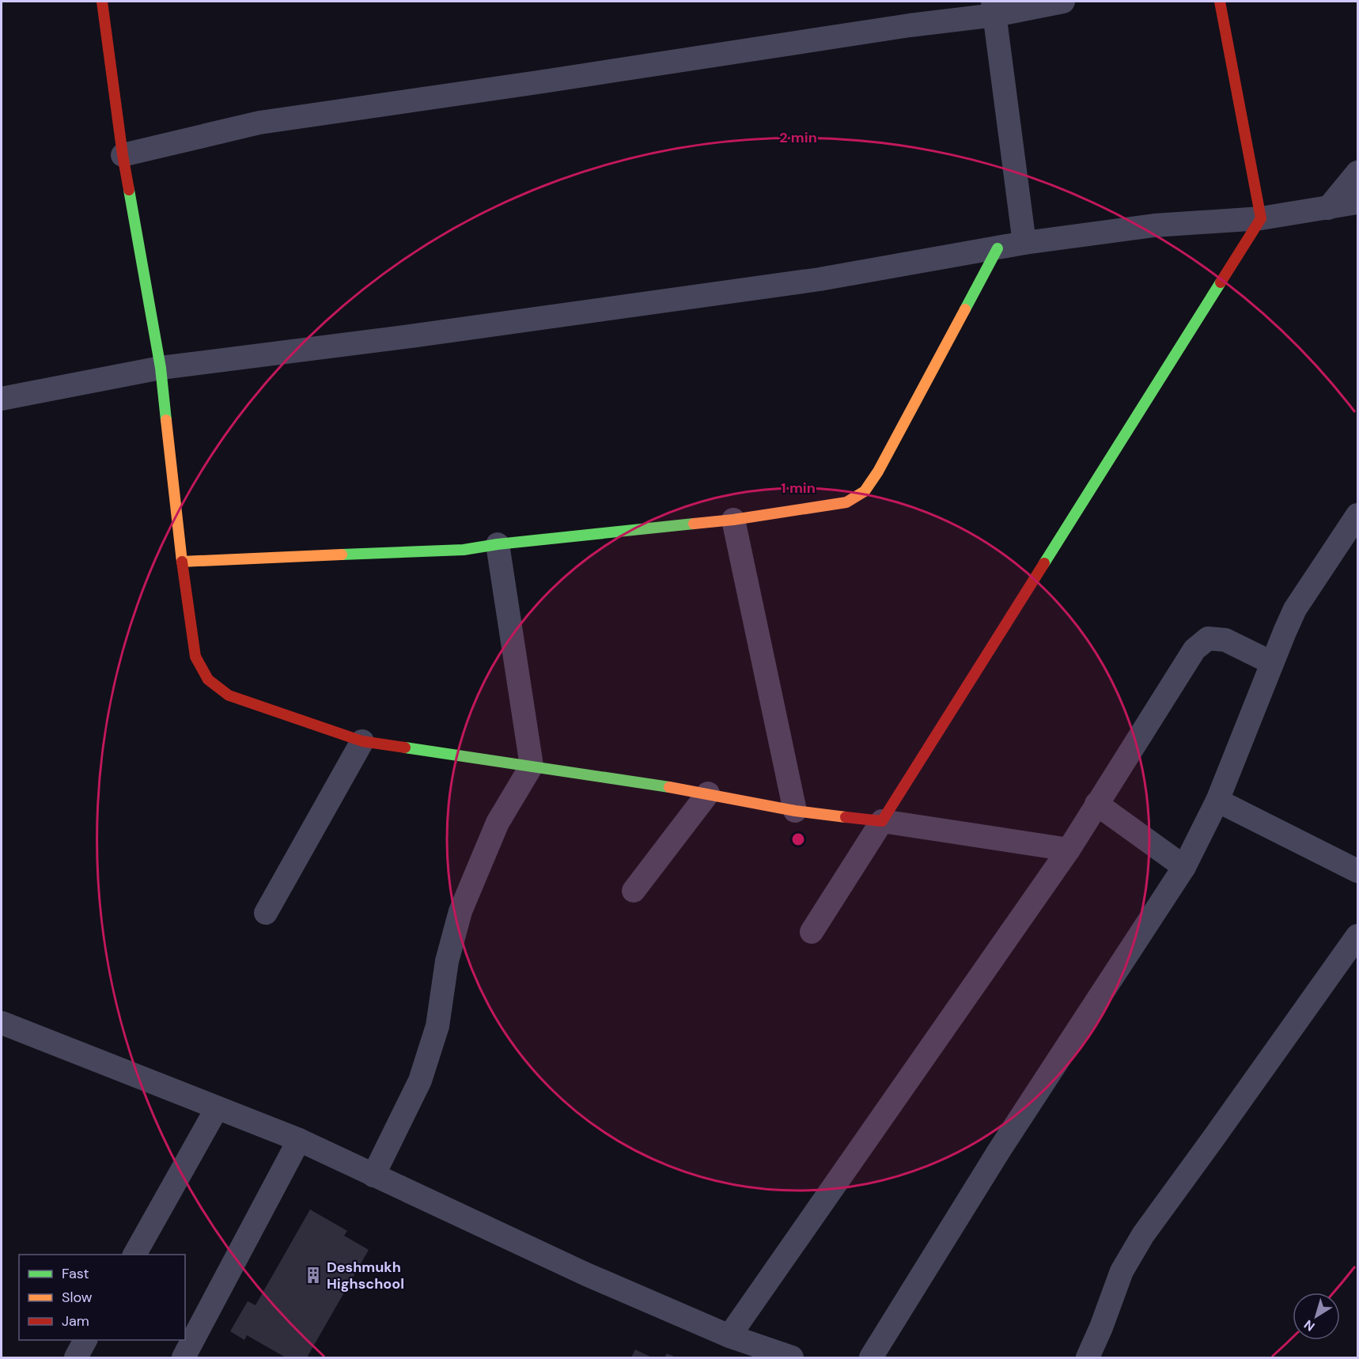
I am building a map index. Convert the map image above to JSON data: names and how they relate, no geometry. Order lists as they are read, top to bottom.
{
  "places": {
    "building": ["Deshmukh Highschool"]
  },
  "legend": ["Fast", "Slow", "Jam"],
  "north": "bottom left",
  "rings": ["2 min", "1 min"]
}
